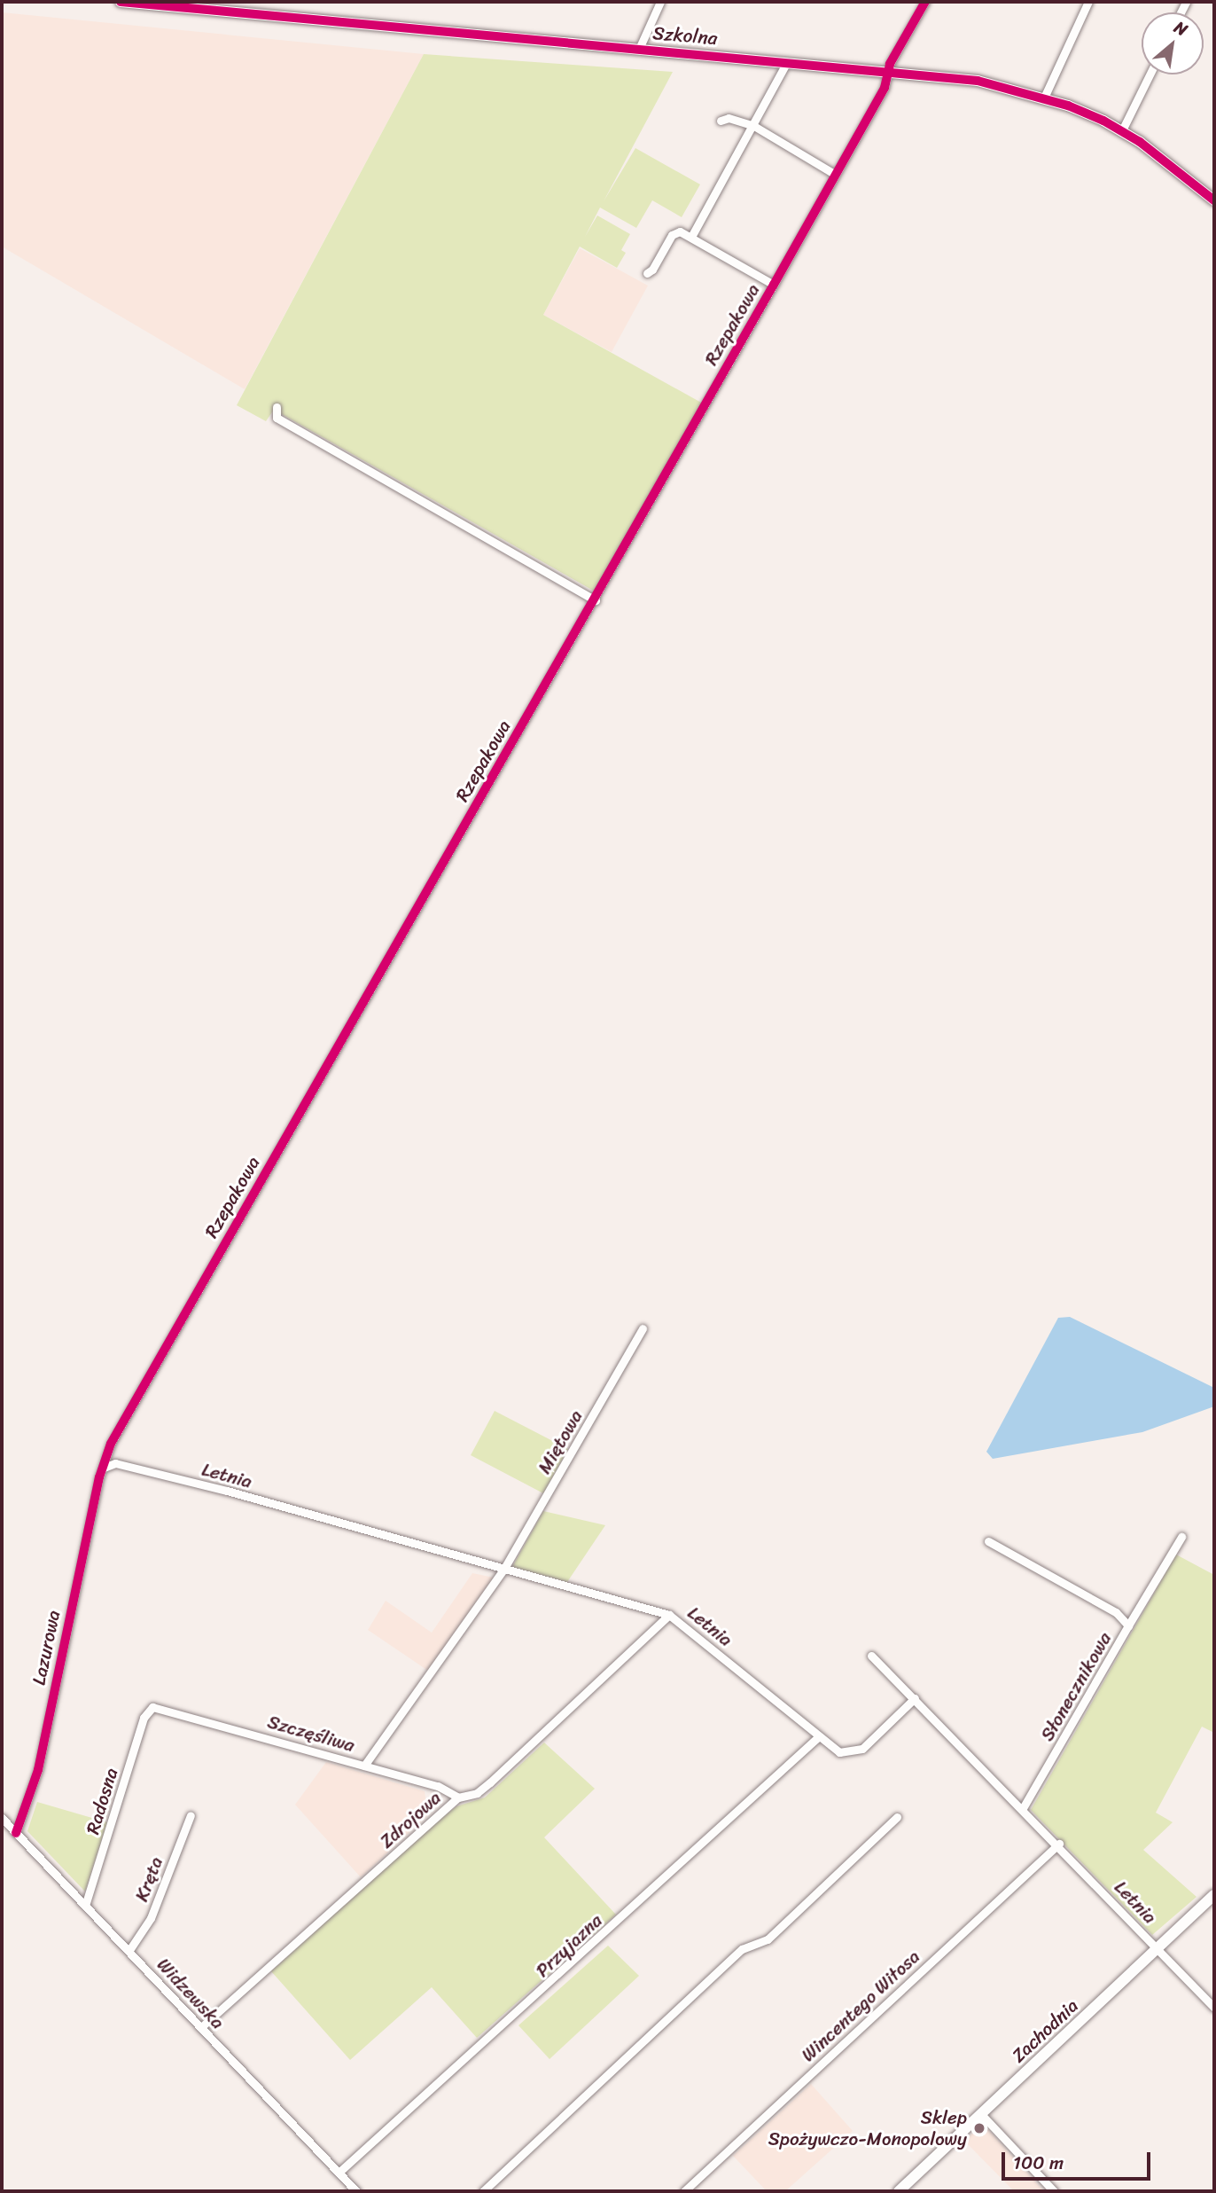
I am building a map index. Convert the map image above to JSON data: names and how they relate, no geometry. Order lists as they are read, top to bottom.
{
  "streets": {
    "street": [
      "Szkolna",
      "Rzepakowa",
      "Miętowa",
      "Letnia",
      "Lazurowa",
      "Słonecznikowa",
      "Szczęśliwa",
      "Radosna",
      "Zdrojowa",
      "Kręta",
      "Przyjazna",
      "Widzewska",
      "Wincentego Witosa",
      "Zachodnia"
    ]
  },
  "crossings": [
    ["Szkolna", "Rzepakowa"],
    ["Rzepakowa", "Letnia"],
    ["Rzepakowa", "Lazurowa"],
    ["Miętowa", "Letnia"],
    ["Miętowa", "Szczęśliwa"],
    ["Letnia", "Lazurowa"],
    ["Letnia", "Słonecznikowa"],
    ["Letnia", "Zdrojowa"],
    ["Letnia", "Przyjazna"],
    ["Letnia", "Wincentego Witosa"],
    ["Letnia", "Zachodnia"],
    ["Lazurowa", "Widzewska"],
    ["Szczęśliwa", "Radosna"],
    ["Szczęśliwa", "Zdrojowa"],
    ["Radosna", "Widzewska"],
    ["Zdrojowa", "Widzewska"],
    ["Kręta", "Widzewska"],
    ["Przyjazna", "Widzewska"]
  ],
  "places": ["Sklep Spożywczo-Monopolowy"],
  "scale_bar": "100 m",
  "north": "top right"
}
